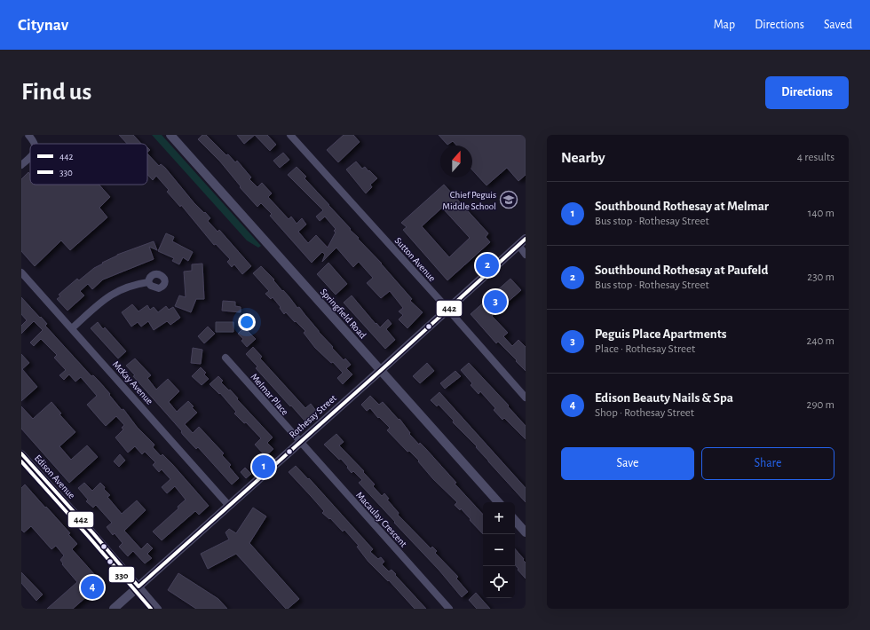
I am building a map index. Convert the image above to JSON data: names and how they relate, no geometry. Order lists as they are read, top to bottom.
{
  "streets": {
    "street": [
      "Sutton Avenue",
      "Springfield Road",
      "McKay Avenue",
      "Melmar Place",
      "Rothesay Street",
      "Edison Avenue",
      "Macaulay Crescent"
    ]
  },
  "crossings": [
    ["Sutton Avenue", "Rothesay Street"],
    ["Springfield Road", "Rothesay Street"],
    ["McKay Avenue", "Rothesay Street"],
    ["Melmar Place", "Rothesay Street"],
    ["Melmar Place", "Macaulay Crescent"],
    ["Rothesay Street", "Edison Avenue"],
    ["Rothesay Street", "Macaulay Crescent"]
  ],
  "places": {
    "school or university": ["Chief Peguis Middle School"]
  },
  "lines": ["transit line 442", "transit line 330"],
  "legend": ["442", "330"],
  "north": "top",
  "page": {
    "header": "Citynav",
    "nav": ["Map", "Directions", "Saved"],
    "buttons": [
      "Directions",
      ["Save", "Share"]
    ],
    "title": "Find us",
    "heading": ["Nearby", "4 results"],
    "list": [
      {
        "mark": "1",
        "name": "Southbound Rothesay at Melmar",
        "note": "Bus stop · Rothesay Street",
        "value": "140 m"
      },
      {
        "mark": "2",
        "name": "Southbound Rothesay at Paufeld",
        "note": "Bus stop · Rothesay Street",
        "value": "230 m"
      },
      {
        "mark": "3",
        "name": "Peguis Place Apartments",
        "note": "Place · Rothesay Street",
        "value": "240 m"
      },
      {
        "mark": "4",
        "name": "Edison Beauty Nails & Spa",
        "note": "Shop · Rothesay Street",
        "value": "290 m"
      }
    ],
    "pins": [
      "2",
      "3",
      "1",
      "4"
    ],
    "map_buttons": ["+", "−"]
  }
}
